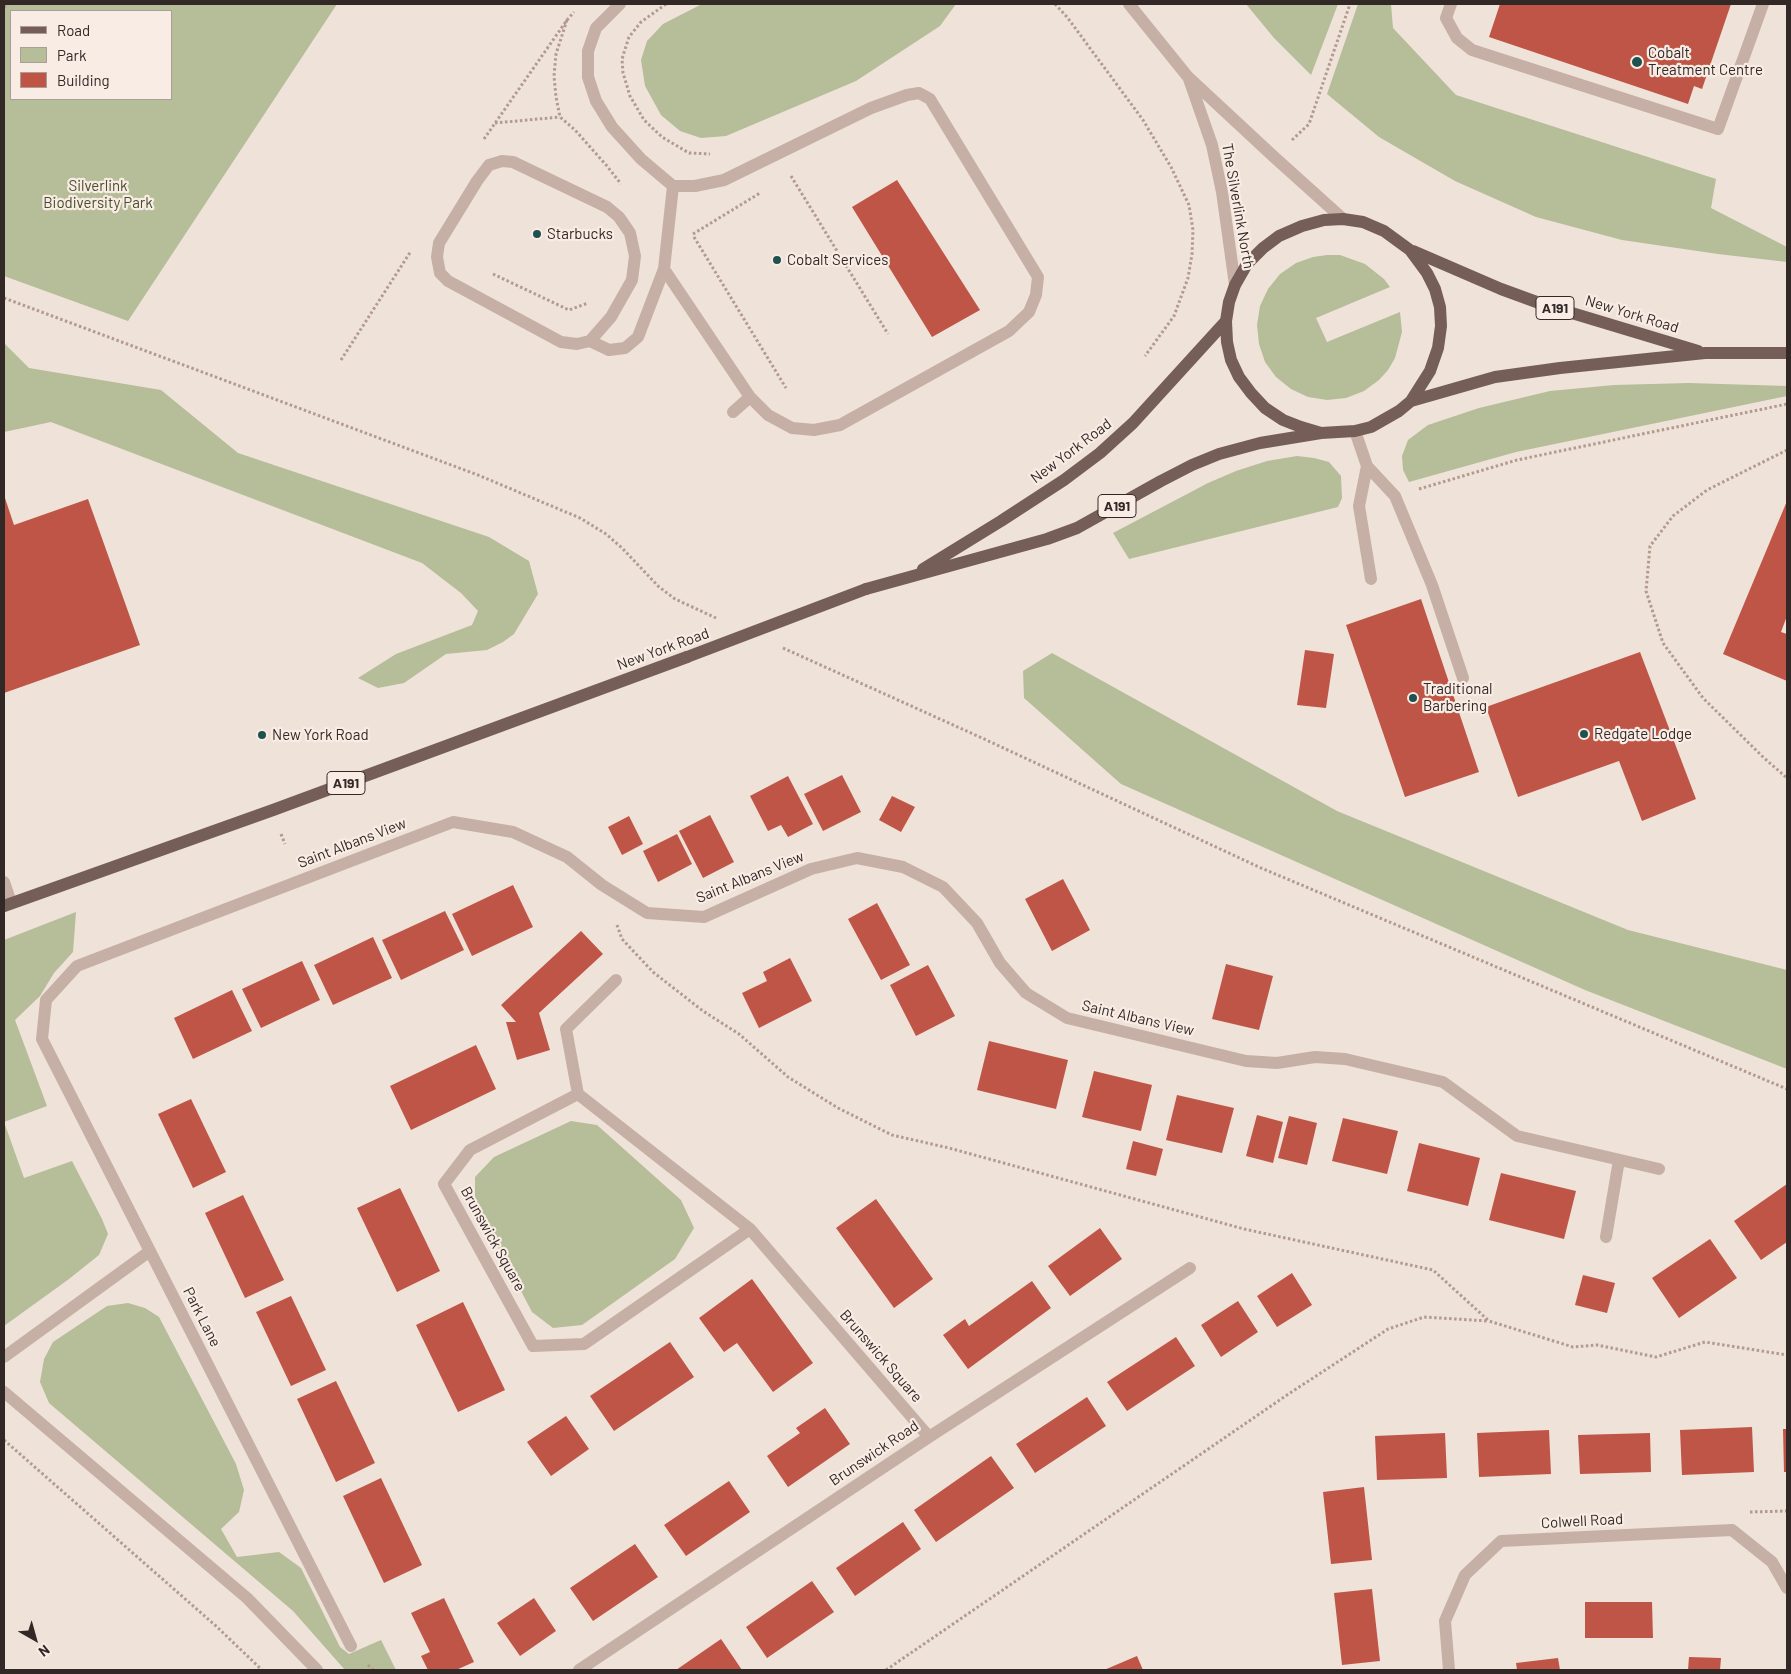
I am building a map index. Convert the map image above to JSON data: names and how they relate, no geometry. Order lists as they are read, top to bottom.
{
  "streets": {
    "main road": ["A191", "New York Road"],
    "street": [
      "The Silverlink North",
      "Saint Albans View",
      "Brunswick Square",
      "Park Lane",
      "Brunswick Road",
      "Colwell Road"
    ]
  },
  "crossings": [
    ["The Silverlink North", "New York Road"],
    ["Saint Albans View", "Park Lane"],
    ["Brunswick Square", "Brunswick Road"]
  ],
  "parks": ["Silverlink Biodiversity Park"],
  "places": [
    "Cobalt Treatment Centre",
    "Starbucks",
    "Cobalt Services",
    "Traditional Barbering",
    "Redgate Lodge",
    "New York Road"
  ],
  "legend": ["Road", "Park", "Building"],
  "north": "bottom right"
}
